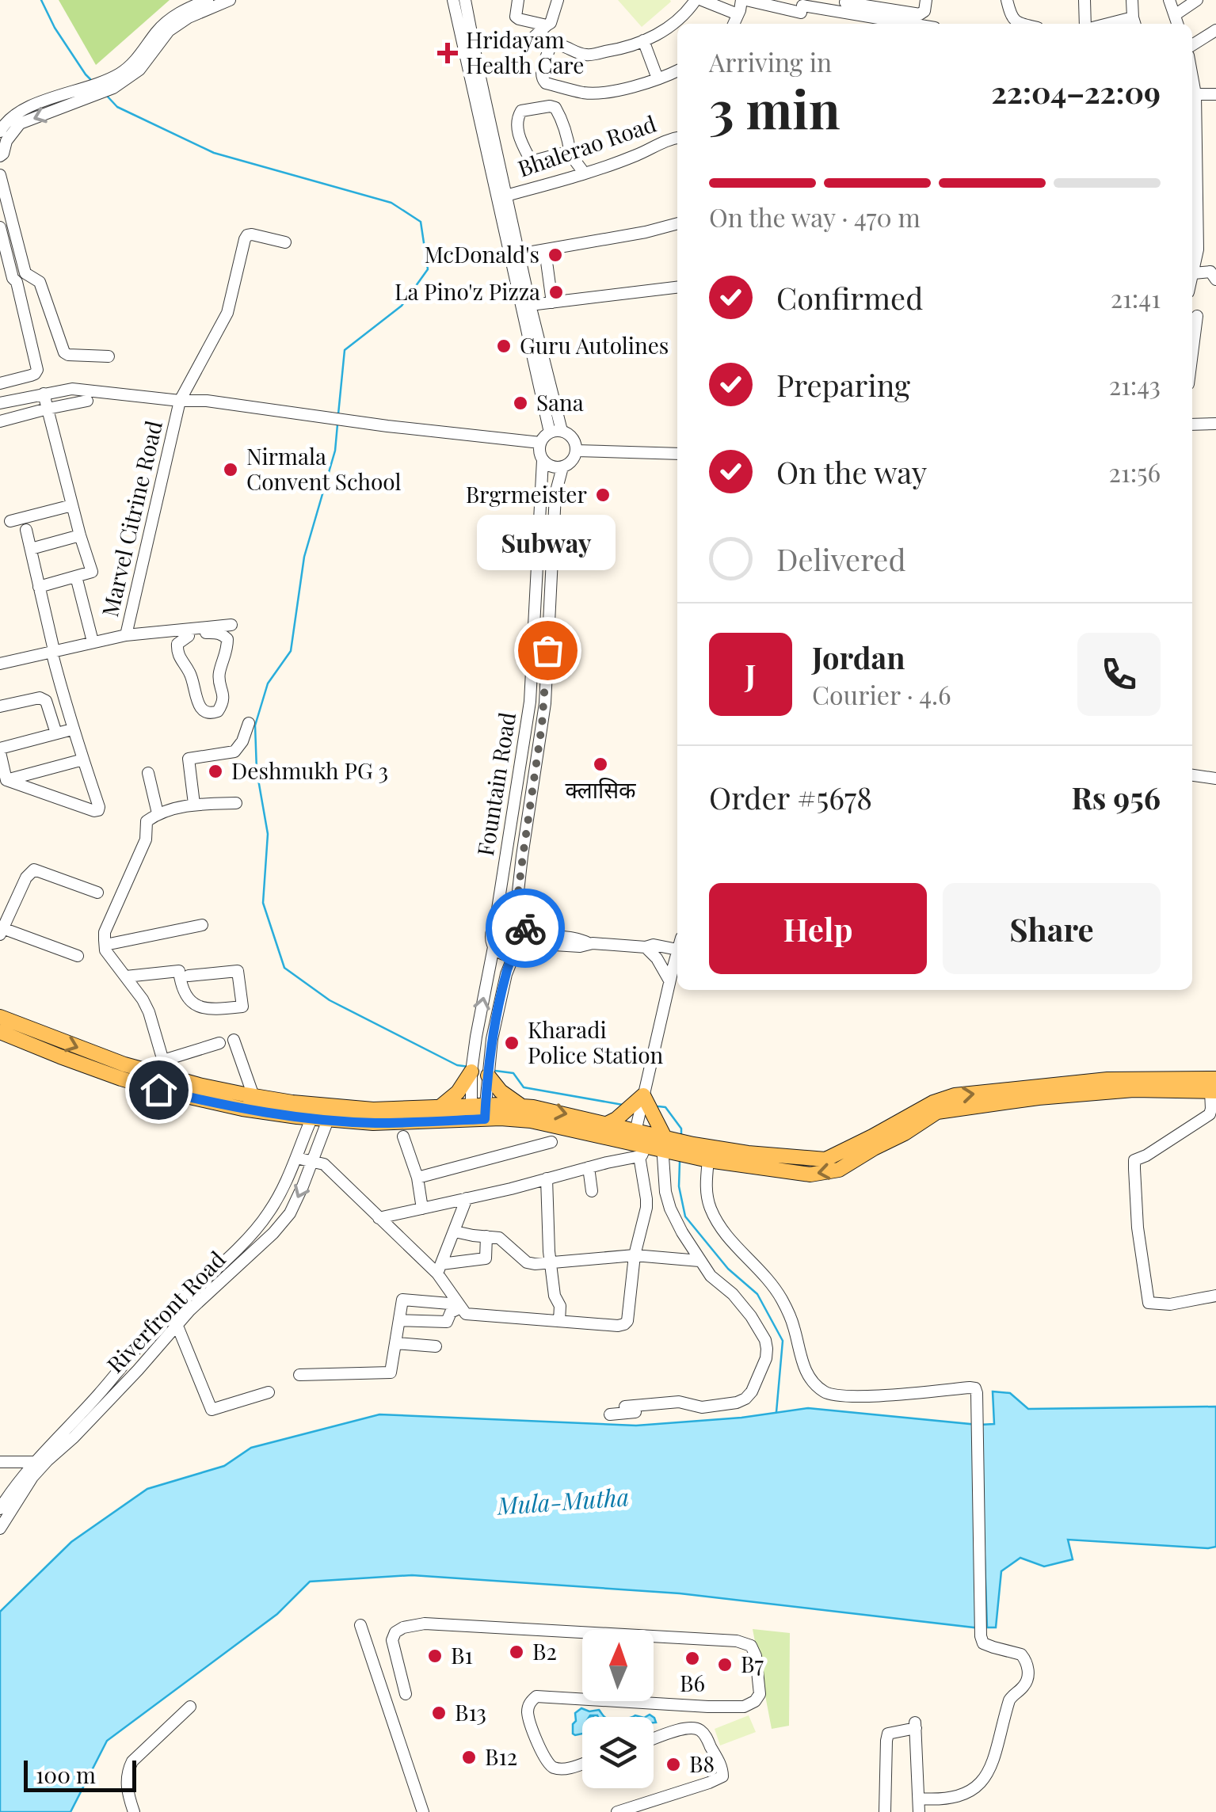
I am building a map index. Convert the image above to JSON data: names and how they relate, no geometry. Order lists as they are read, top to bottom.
{
  "streets": {
    "street": [
      "Bhalerao Road",
      "Marvel Citrine Road",
      "Fountain Road",
      "Riverfront Road"
    ]
  },
  "water": ["Mula-Mutha"],
  "places": {
    "health": ["Hridayam Health Care"],
    "other": [
      "McDonald's",
      "La Pino'z Pizza",
      "Guru Autolines",
      "Sana",
      "Nirmala Convent School",
      "Brgrmeister",
      "Subway",
      "क्लासिक",
      "Deshmukh PG 3",
      "Kharadi Police Station",
      "B2",
      "B1",
      "B6",
      "B7",
      "B13",
      "B12",
      "B8"
    ]
  },
  "scale_bar": "100 m",
  "north": "top",
  "page": {
    "heading": ["3 min", "Arriving in", "22:04–22:09"],
    "panel": [
      "Jordan",
      "Courier · 4.6",
      "Order #5678",
      "Rs 956"
    ],
    "bar": "On the way · 470 m",
    "list": [
      ["Confirmed", "21:41"],
      ["Preparing", "21:43"],
      ["On the way", "21:56"],
      "Delivered"
    ],
    "bubble": "Subway",
    "round": "J",
    "buttons": ["Help", "Share"],
    "scale": "100 m"
  }
}
